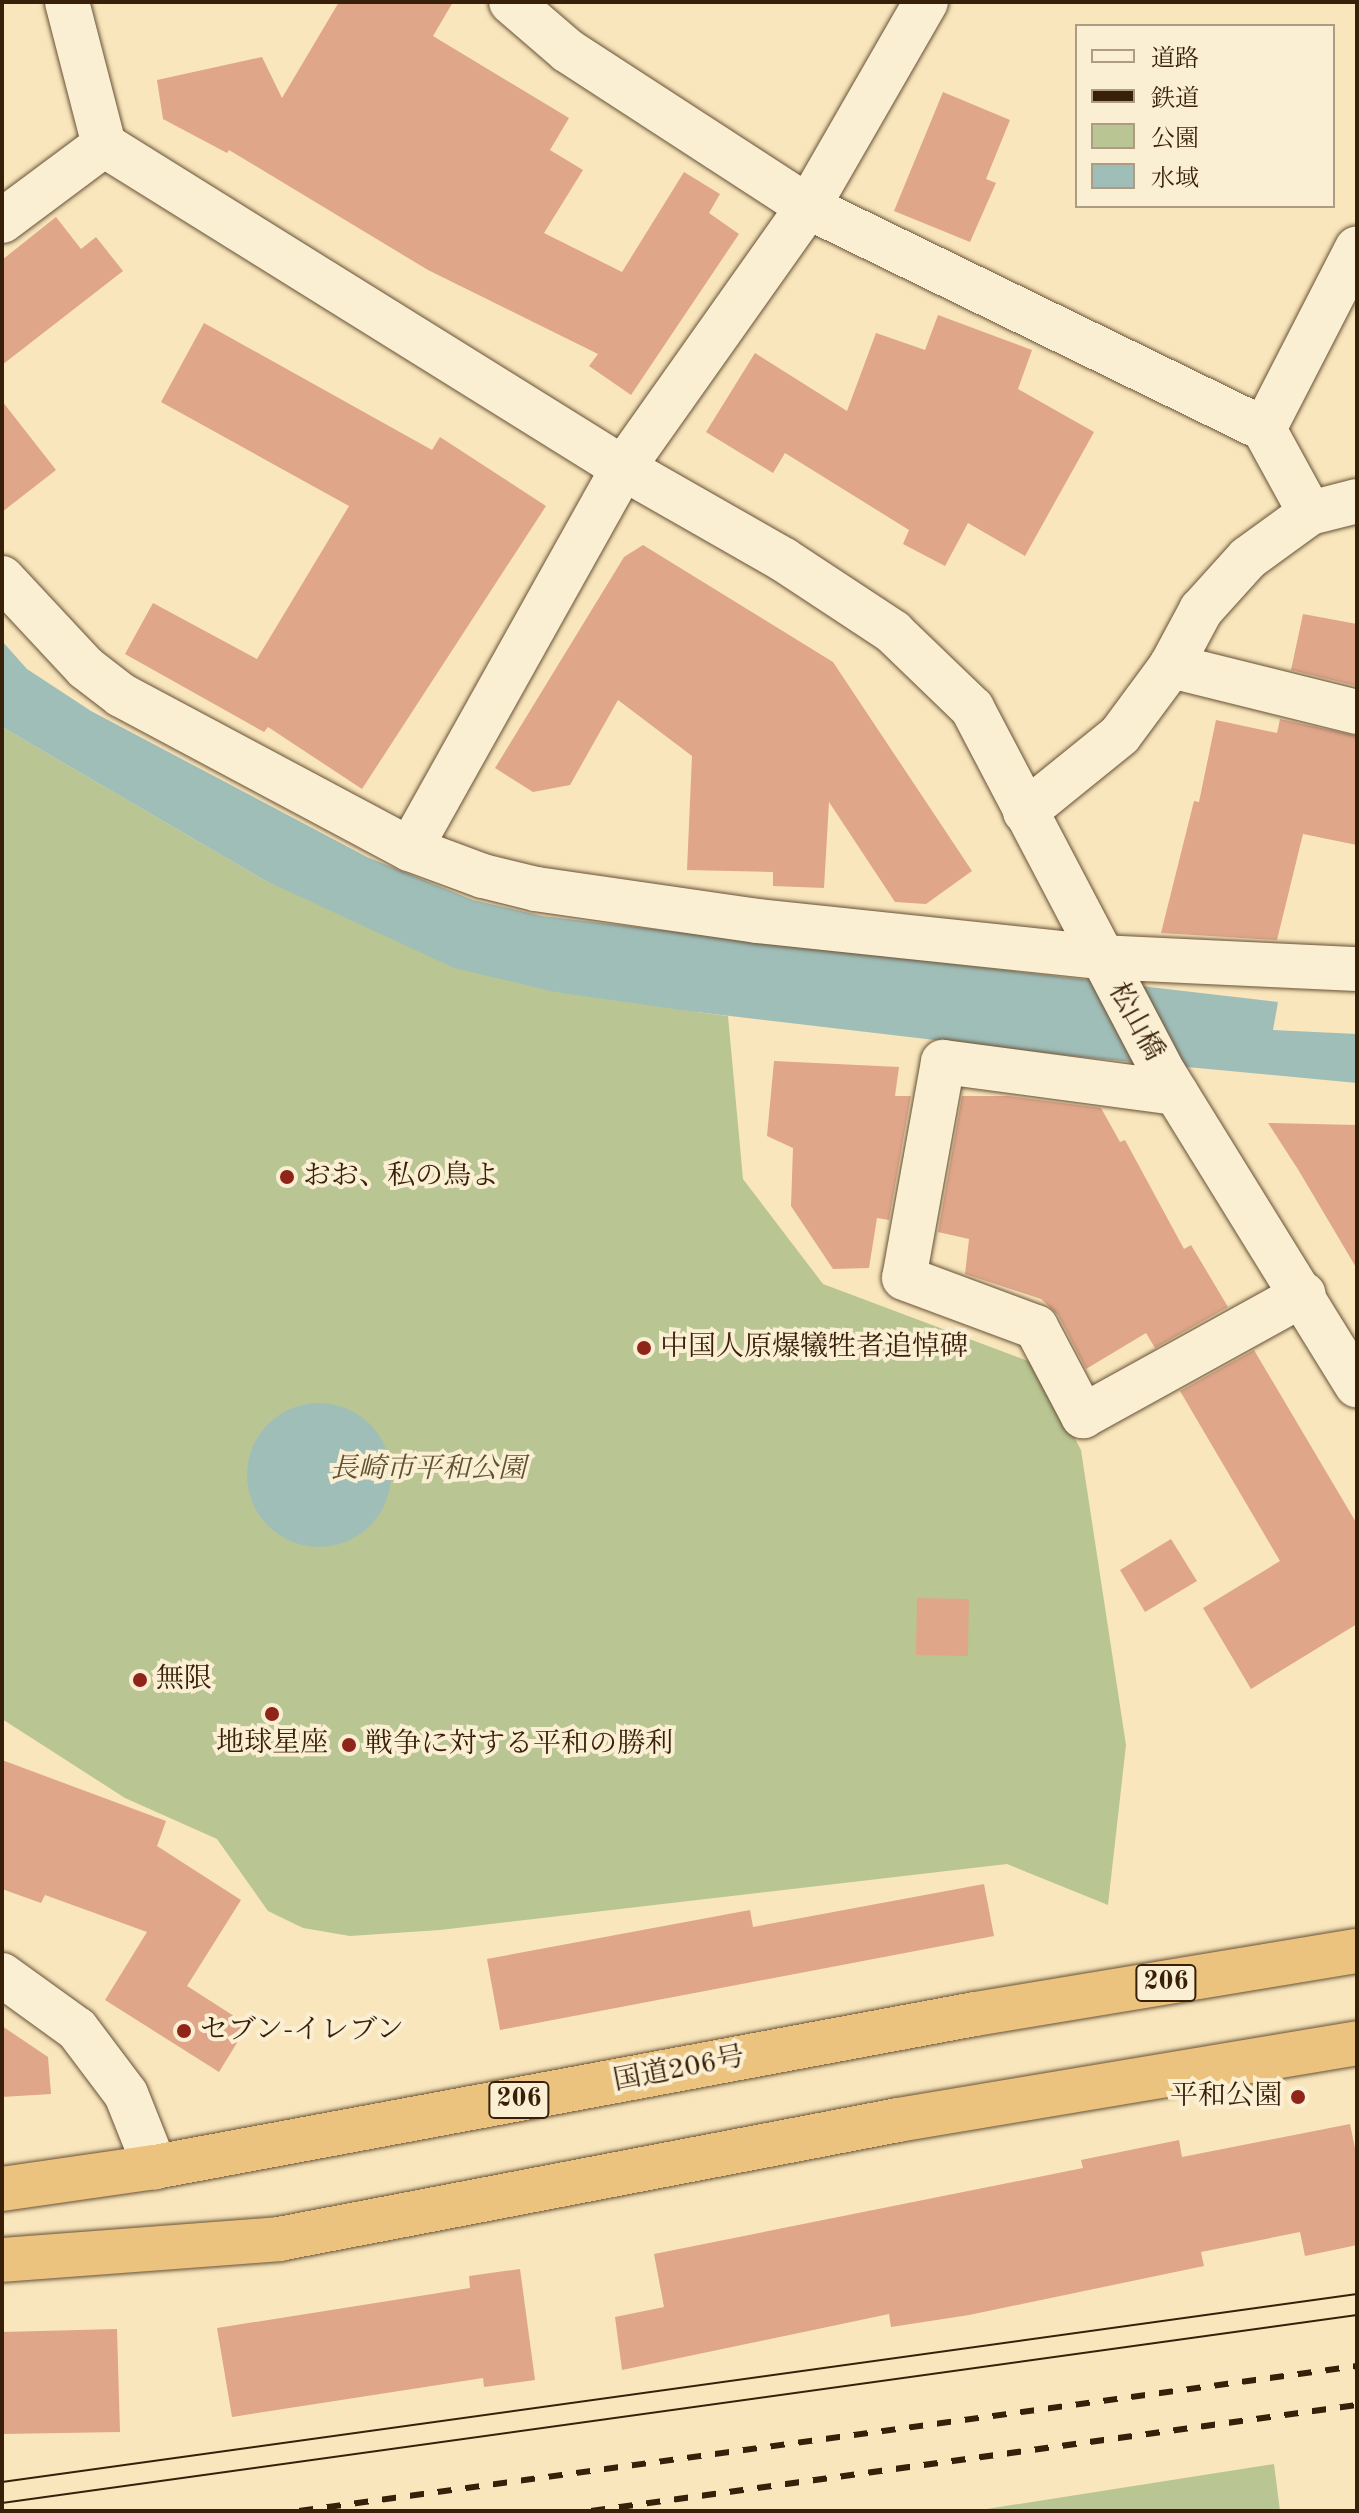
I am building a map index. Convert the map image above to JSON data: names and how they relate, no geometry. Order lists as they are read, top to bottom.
{
  "streets": {
    "highway": ["206", "国道206号"],
    "street": ["松山橋"]
  },
  "parks": ["長崎市平和公園"],
  "places": [
    "おお、私の鳥よ",
    "中国人原爆犧牲者追悼碑",
    "無限",
    "地球星座",
    "戦争に対する平和の勝利",
    "セブン-イレブン",
    "平和公園"
  ],
  "legend": [
    "道路",
    "鉄道",
    "公園",
    "水域"
  ]
}
